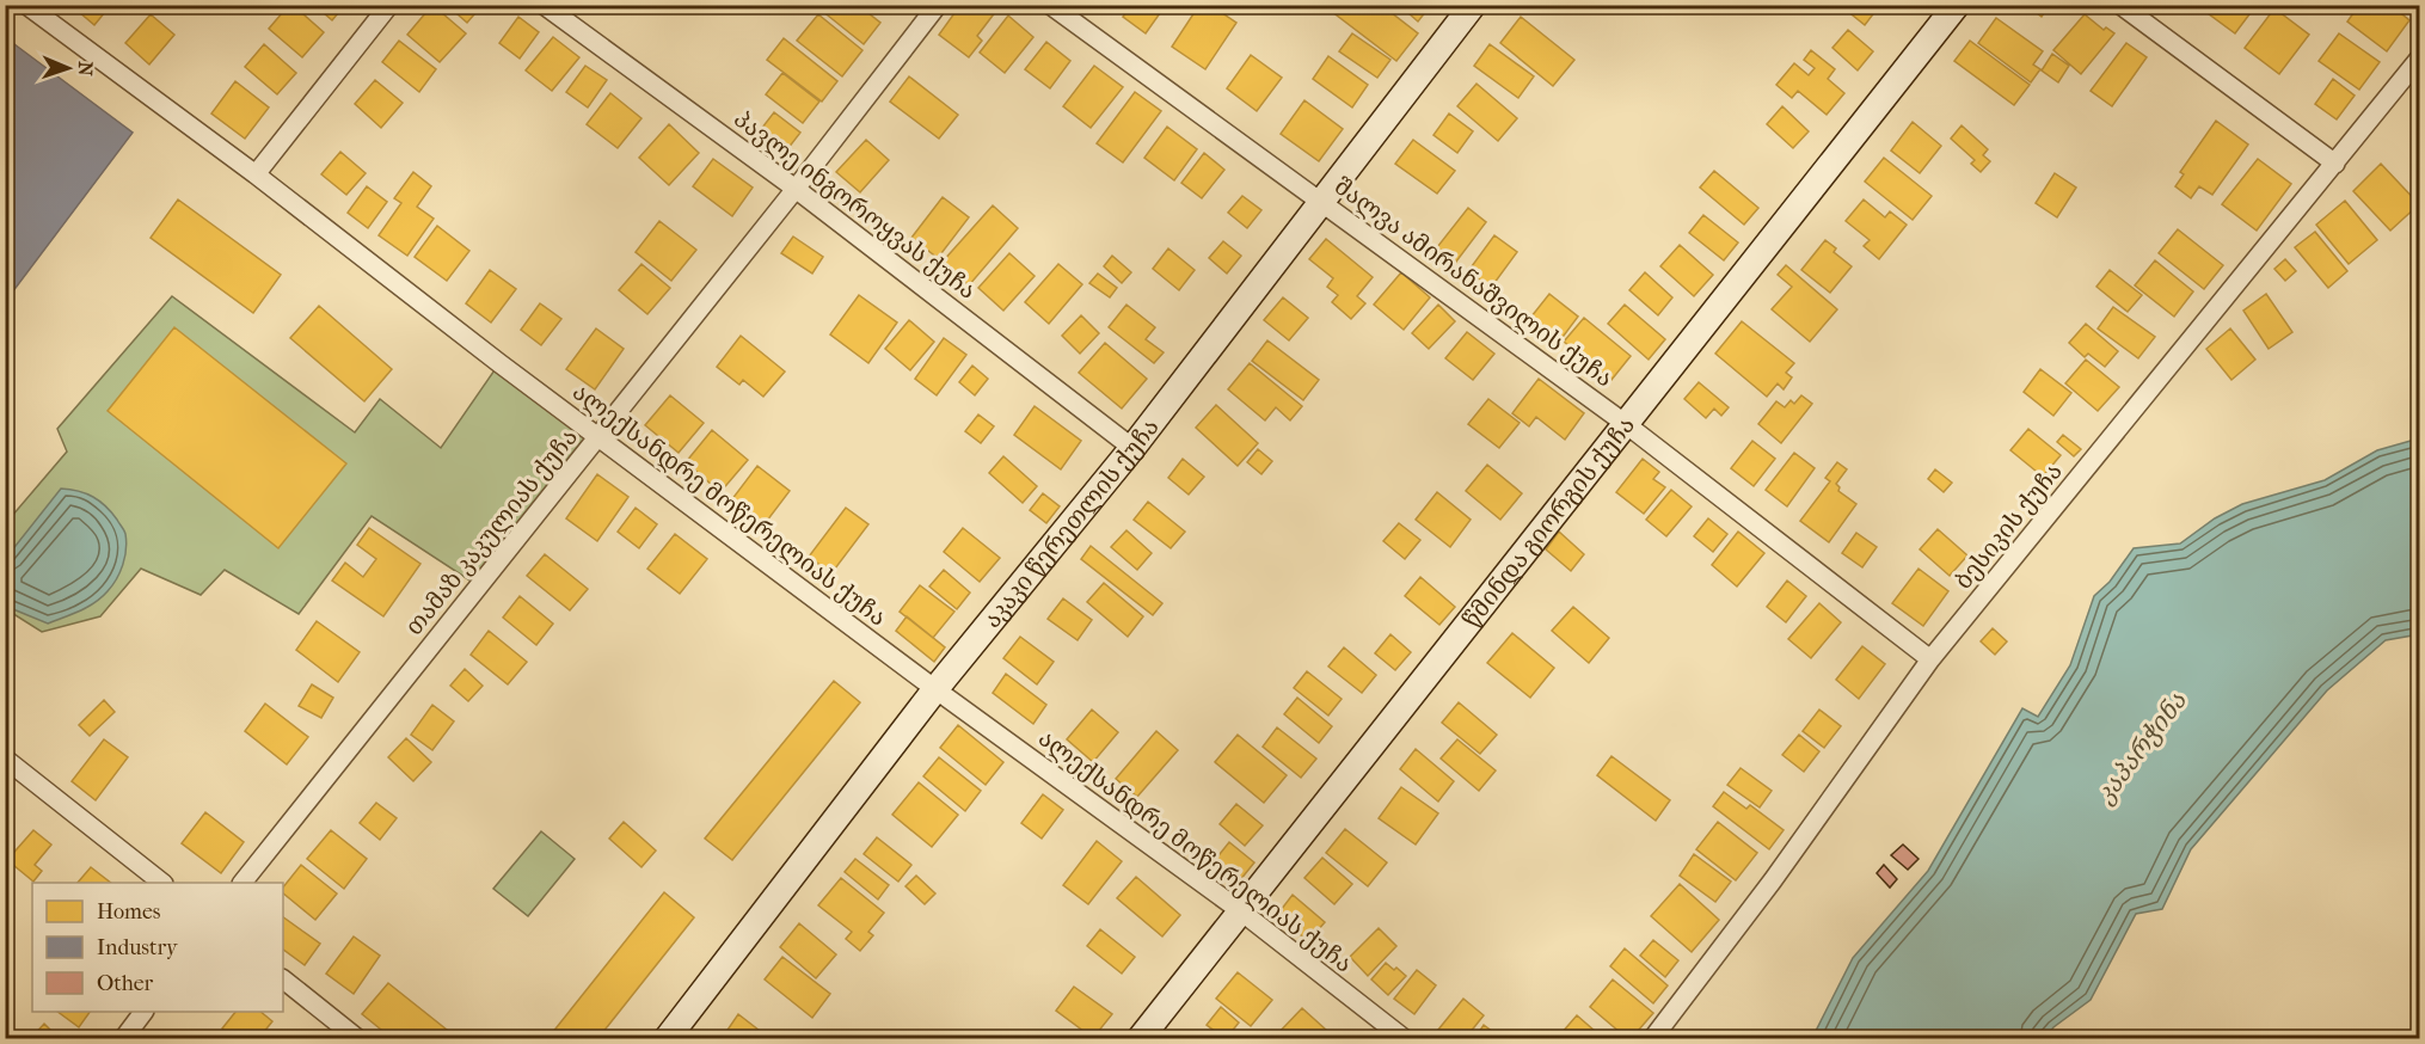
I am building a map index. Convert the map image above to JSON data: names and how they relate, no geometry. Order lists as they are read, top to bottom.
{
  "streets": {
    "main road": ["წმინდა გიორგის ქუჩა", "აკაკი წერეთლის ქუჩა"],
    "street": [
      "პავლე ინგოროყვას ქუჩა",
      "შალვა ამირანაშვილის ქუჩა",
      "ალექსანდრე მოწერელიას ქუჩა",
      "ბესიკის ქუჩა",
      "თამაზ კაკულიას ქუჩა"
    ]
  },
  "crossings": [
    ["პავლე ინგოროყვას ქუჩა", "აკაკი წერეთლის ქუჩა"],
    ["პავლე ინგოროყვას ქუჩა", "თამაზ კაკულიას ქუჩა"],
    ["შალვა ამირანაშვილის ქუჩა", "წმინდა გიორგის ქუჩა"],
    ["შალვა ამირანაშვილის ქუჩა", "აკაკი წერეთლის ქუჩა"],
    ["შალვა ამირანაშვილის ქუჩა", "ბესიკის ქუჩა"],
    ["ალექსანდრე მოწერელიას ქუჩა", "წმინდა გიორგის ქუჩა"],
    ["ალექსანდრე მოწერელიას ქუჩა", "აკაკი წერეთლის ქუჩა"],
    ["ალექსანდრე მოწერელიას ქუჩა", "თამაზ კაკულიას ქუჩა"]
  ],
  "water": ["კაპარჭინა"],
  "legend": ["Homes", "Industry", "Other"],
  "north": "right"
}
